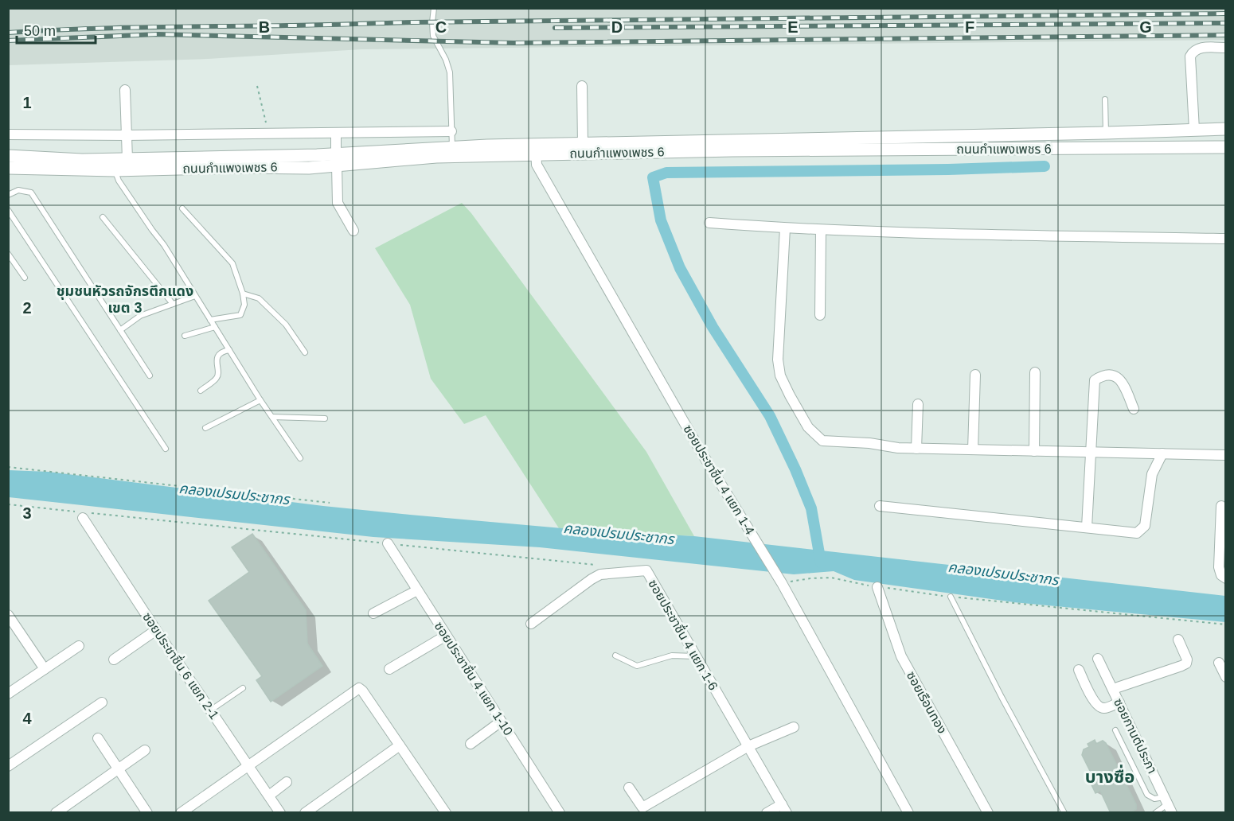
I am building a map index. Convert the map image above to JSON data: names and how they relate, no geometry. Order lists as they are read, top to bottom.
{
  "streets": {
    "street": [
      "ถนนกำแพงเพชร 6",
      "ซอยประชาชื่น 4 แยก 1-4",
      "ซอยประชาชื่น 4 แยก 1-6",
      "ซอยประชาชื่น 6 แยก 2-1",
      "ซอยประชาชื่น 4 แยก 1-10",
      "ซอยเรือนทอง",
      "ซอยกานต์ประภา"
    ]
  },
  "crossings": [
    ["ถนนกำแพงเพชร 6", "ซอยประชาชื่น 4 แยก 1-4"]
  ],
  "districts": ["ชุมชนหัวรถจักรตึกแดง เขต 3", "บางซื่อ"],
  "water": ["คลองเปรมประชากร"],
  "scale_bar": "50 m",
  "grid": {
    "columns": [
      "B",
      "C",
      "D",
      "E",
      "F",
      "G"
    ],
    "rows": [
      "1",
      "2",
      "3",
      "4"
    ]
  }
}
